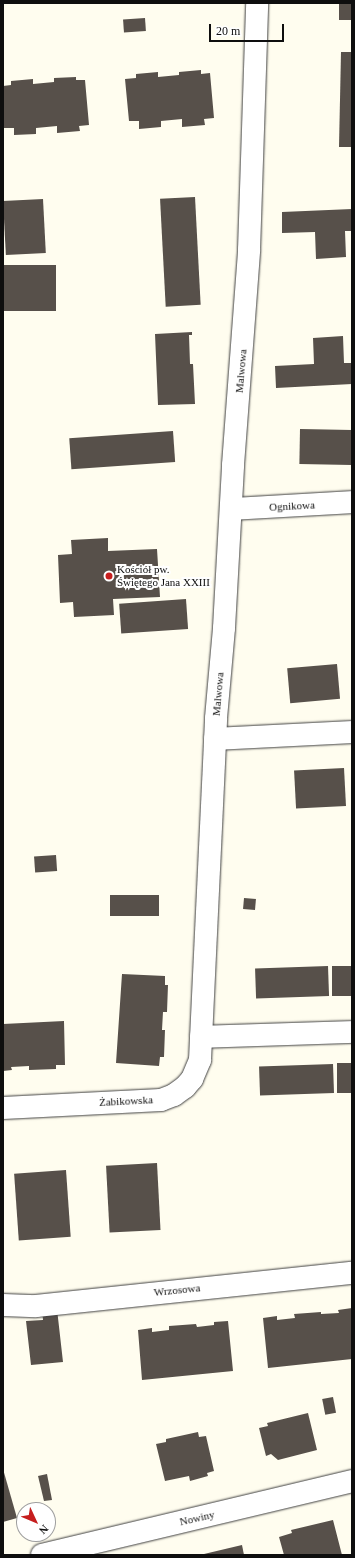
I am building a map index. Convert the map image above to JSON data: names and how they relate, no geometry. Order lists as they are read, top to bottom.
{
  "streets": {
    "street": [
      "Malwowa",
      "Ognikowa",
      "Żabikowska",
      "Wrzosowa",
      "Nowiny"
    ]
  },
  "crossings": [
    ["Malwowa", "Ognikowa"],
    ["Malwowa", "Żabikowska"]
  ],
  "places": ["Kościół pw. Świętego Jana XXIII"],
  "scale_bar": "20 m",
  "north": "bottom right"
}
